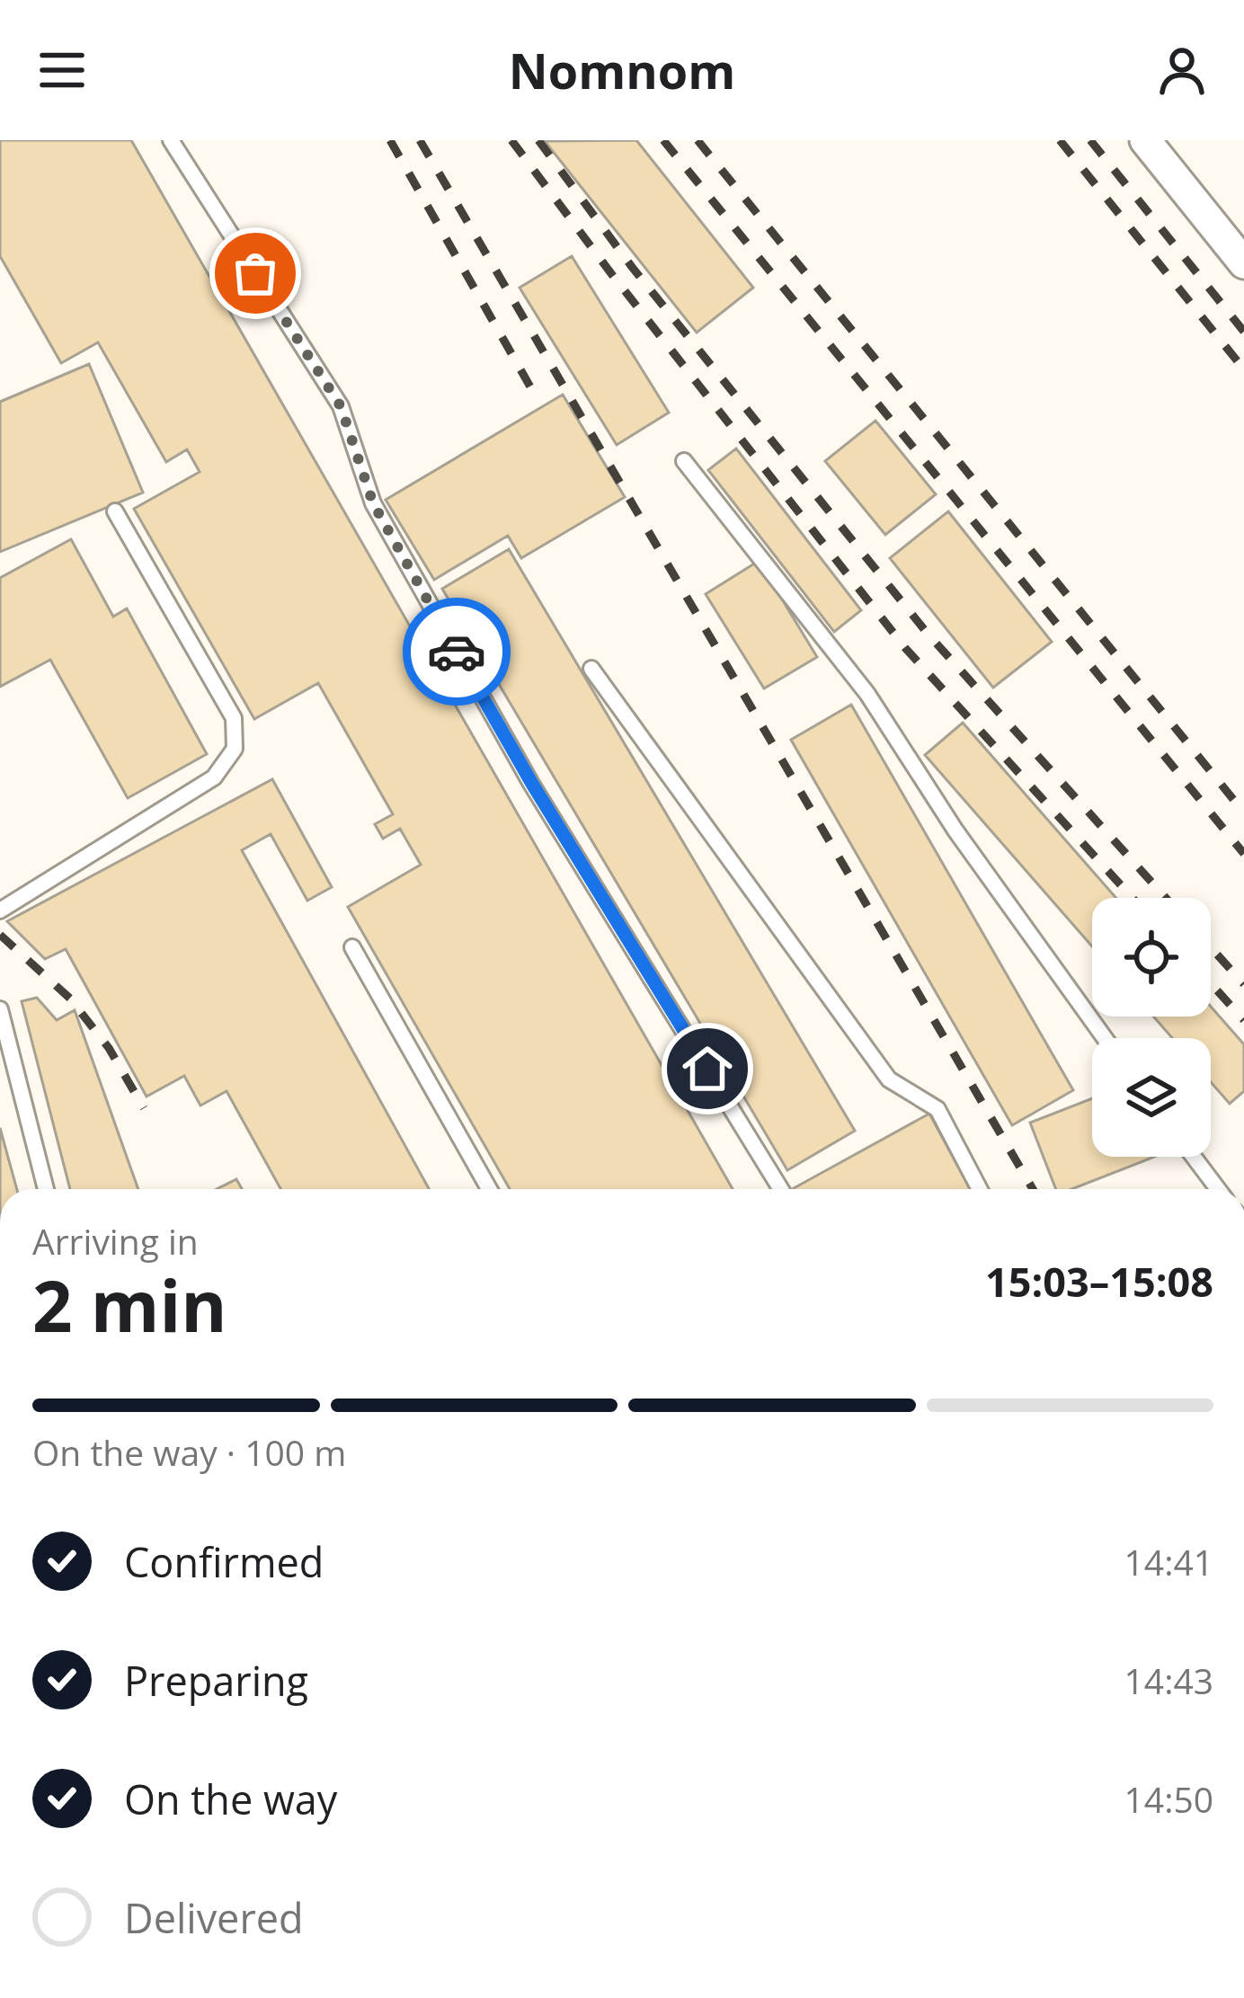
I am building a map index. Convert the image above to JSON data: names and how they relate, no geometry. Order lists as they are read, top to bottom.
{
  "page": {
    "header": "Nomnom",
    "heading": ["2 min", "Arriving in", "15:03–15:08"],
    "bar": "On the way · 100 m",
    "list": [
      ["Confirmed", "14:41"],
      ["Preparing", "14:43"],
      ["On the way", "14:50"],
      "Delivered"
    ]
  }
}
